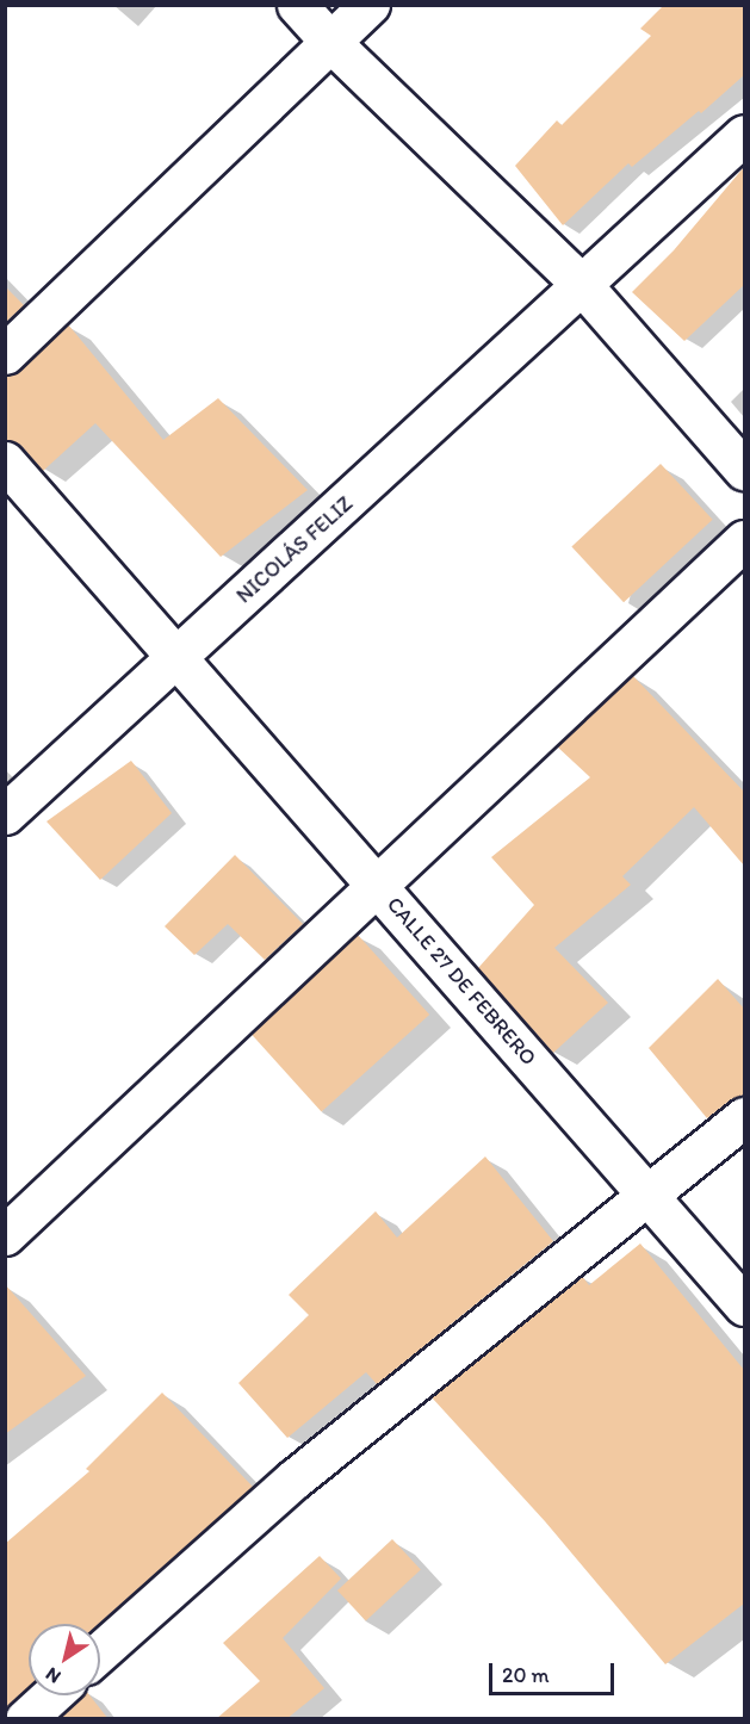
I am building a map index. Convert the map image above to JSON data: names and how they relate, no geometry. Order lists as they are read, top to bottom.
{
  "streets": {
    "street": ["NICOLÁS FELIZ", "CALLE 27 DE FEBRERO"]
  },
  "crossings": [
    ["NICOLÁS FELIZ", "CALLE 27 DE FEBRERO"]
  ],
  "scale_bar": "20 m",
  "north": "bottom left"
}
